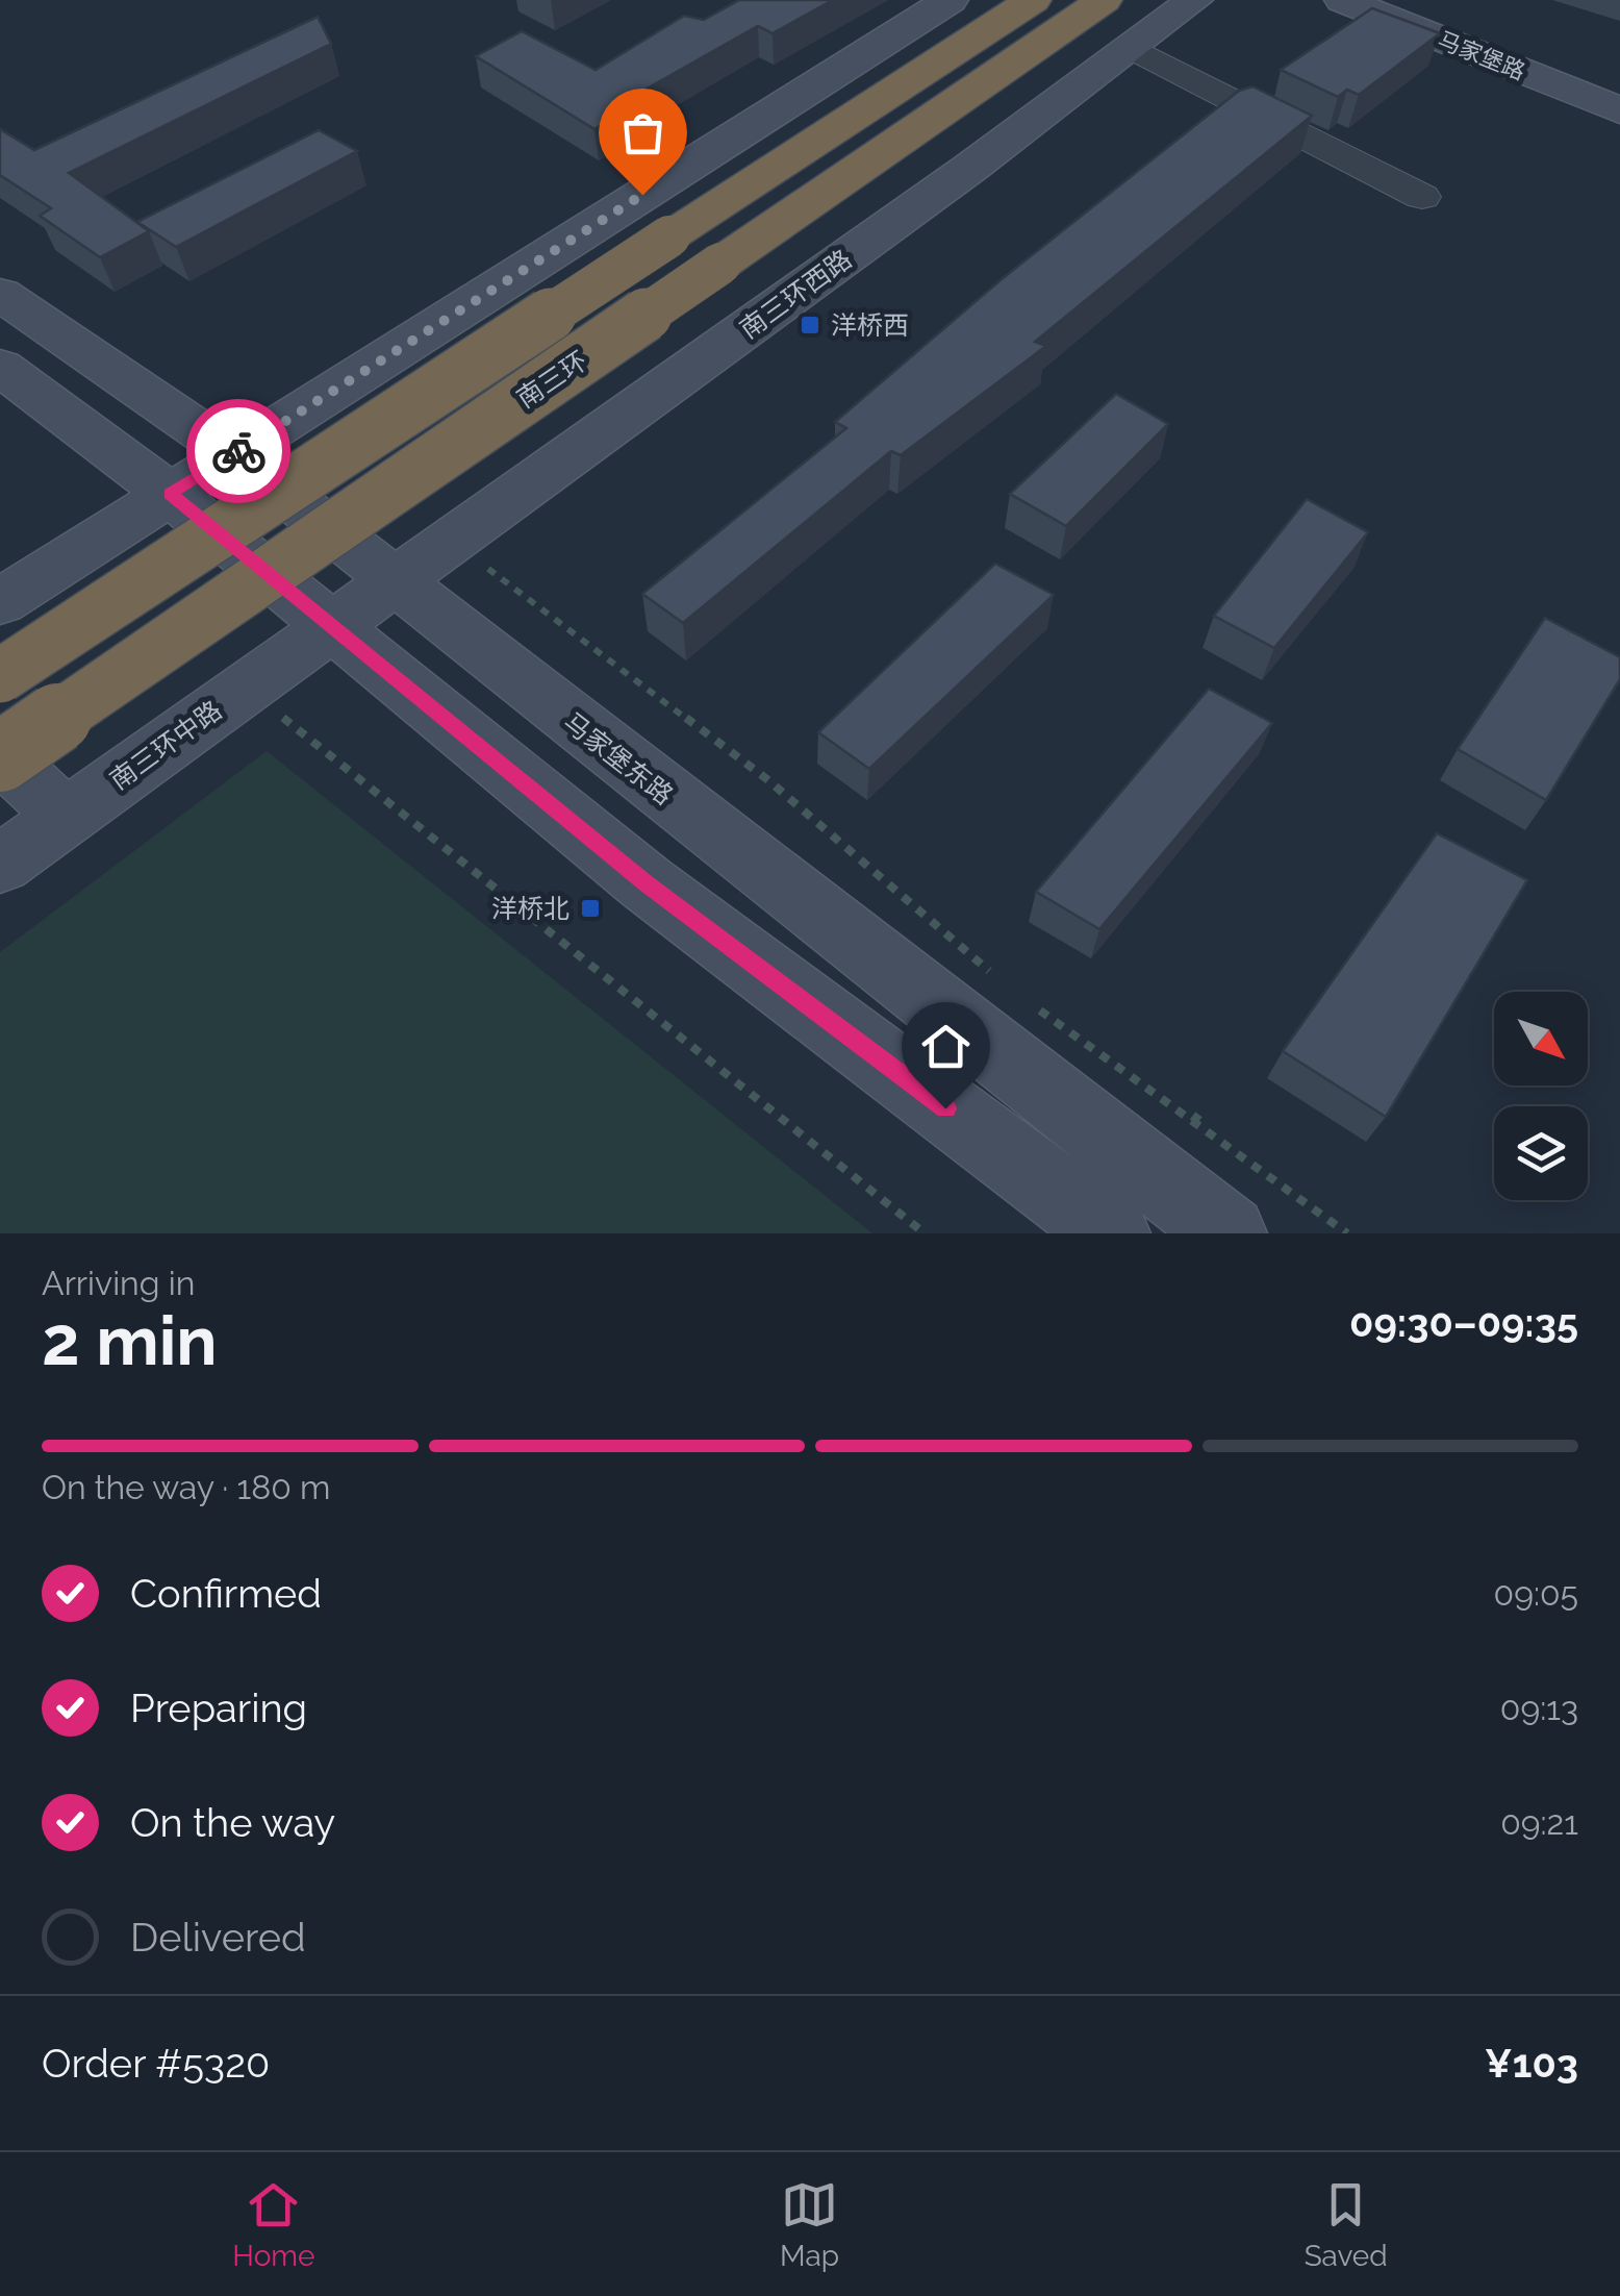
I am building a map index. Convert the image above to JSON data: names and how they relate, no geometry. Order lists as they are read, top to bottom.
{
  "streets": {
    "highway": ["南三环"],
    "street": [
      "马家堡路",
      "南三环西路",
      "南三环中路",
      "马家堡东路"
    ]
  },
  "crossings": [
    ["南三环西路", "南三环中路"],
    ["南三环西路", "马家堡东路"],
    ["南三环中路", "马家堡东路"]
  ],
  "places": {
    "transit": ["洋桥西", "洋桥北"]
  },
  "north": "bottom right",
  "page": {
    "heading": ["2 min", "Arriving in", "09:30–09:35"],
    "panel": ["Order #5320", "¥103"],
    "bar": "On the way · 180 m",
    "list": [
      ["Confirmed", "09:05"],
      ["Preparing", "09:13"],
      ["On the way", "09:21"],
      "Delivered"
    ],
    "tabs": ["Home", "Map", "Saved"]
  }
}
